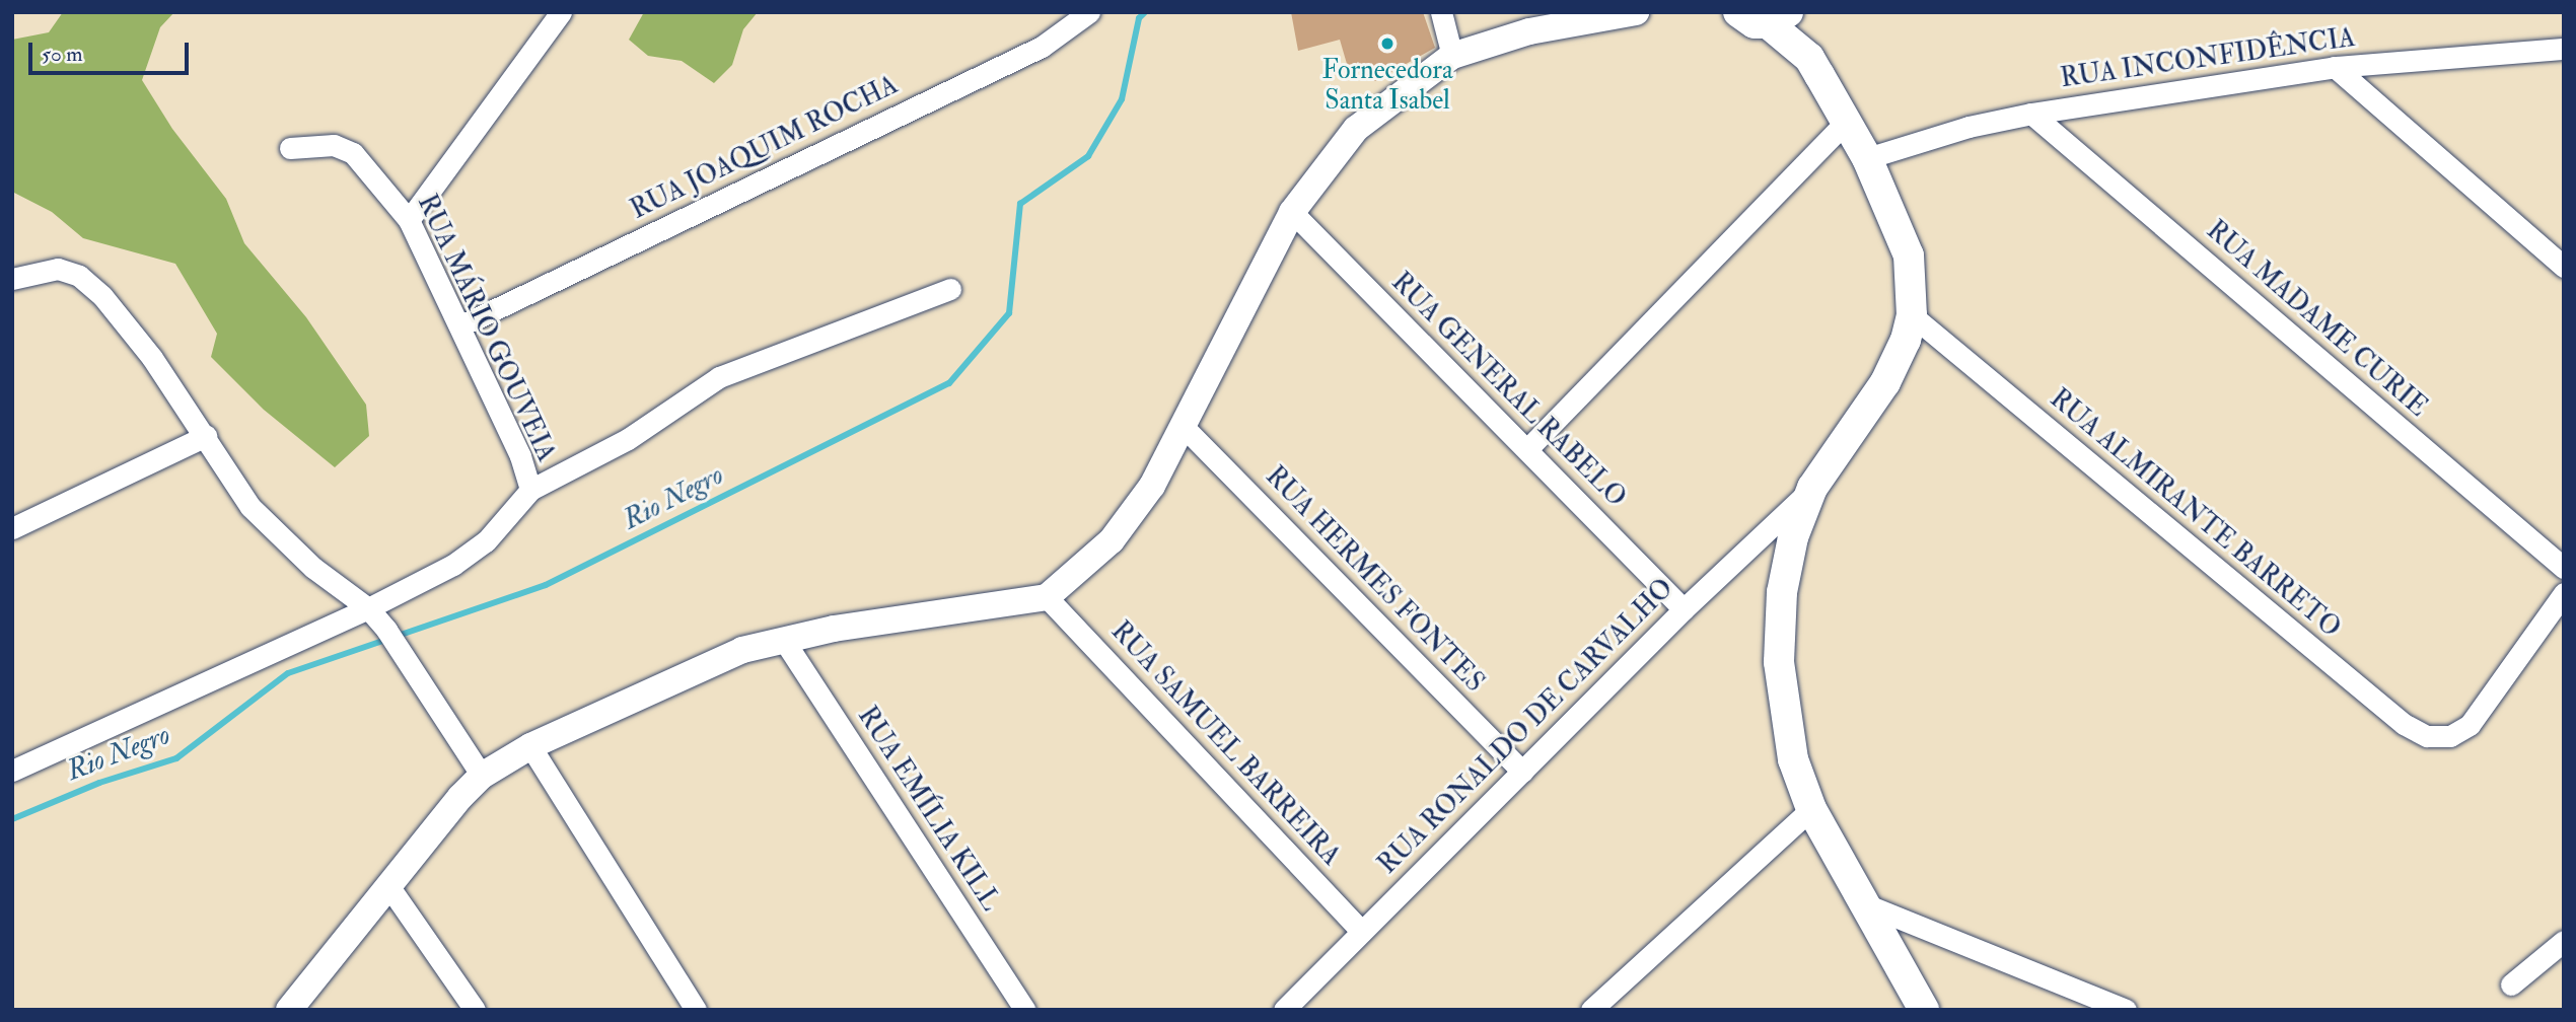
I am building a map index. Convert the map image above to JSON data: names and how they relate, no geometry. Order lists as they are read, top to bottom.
{
  "streets": {
    "street": [
      "RUA INCONFIDÊNCIA",
      "RUA JOAQUIM ROCHA",
      "RUA MADAME CURIE",
      "RUA MÁRIO GOUVEIA",
      "RUA GENERAL RABELO",
      "RUA ALMIRANTE BARRETO",
      "RUA HERMES FONTES",
      "RUA RONALDO DE CARVALHO",
      "RUA SAMUEL BARREIRA",
      "RUA EMÍLIA KILL"
    ]
  },
  "crossings": [
    ["RUA INCONFIDÊNCIA", "RUA MADAME CURIE"],
    ["RUA JOAQUIM ROCHA", "RUA MÁRIO GOUVEIA"],
    ["RUA GENERAL RABELO", "RUA RONALDO DE CARVALHO"],
    ["RUA HERMES FONTES", "RUA RONALDO DE CARVALHO"],
    ["RUA RONALDO DE CARVALHO", "RUA SAMUEL BARREIRA"]
  ],
  "water": ["Rio Negro"],
  "places": ["Fornecedora Santa Isabel"],
  "scale_bar": "50 m"
}
